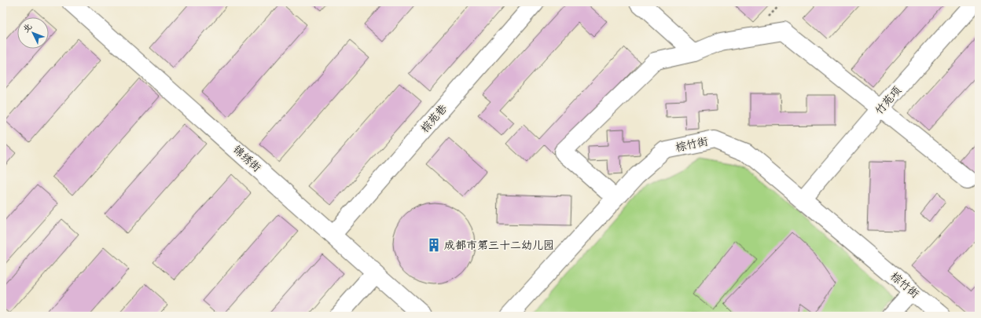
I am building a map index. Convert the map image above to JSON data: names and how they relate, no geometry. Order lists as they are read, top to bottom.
{
  "streets": {
    "street": [
      "竹苑项",
      "棕苑巷",
      "棕竹街",
      "锦绣街"
    ]
  },
  "crossings": [
    ["竹苑项", "棕竹街"],
    ["棕苑巷", "锦绣街"]
  ],
  "places": {
    "building": ["成都市第三十二幼儿园"]
  },
  "north": "top left"
}
